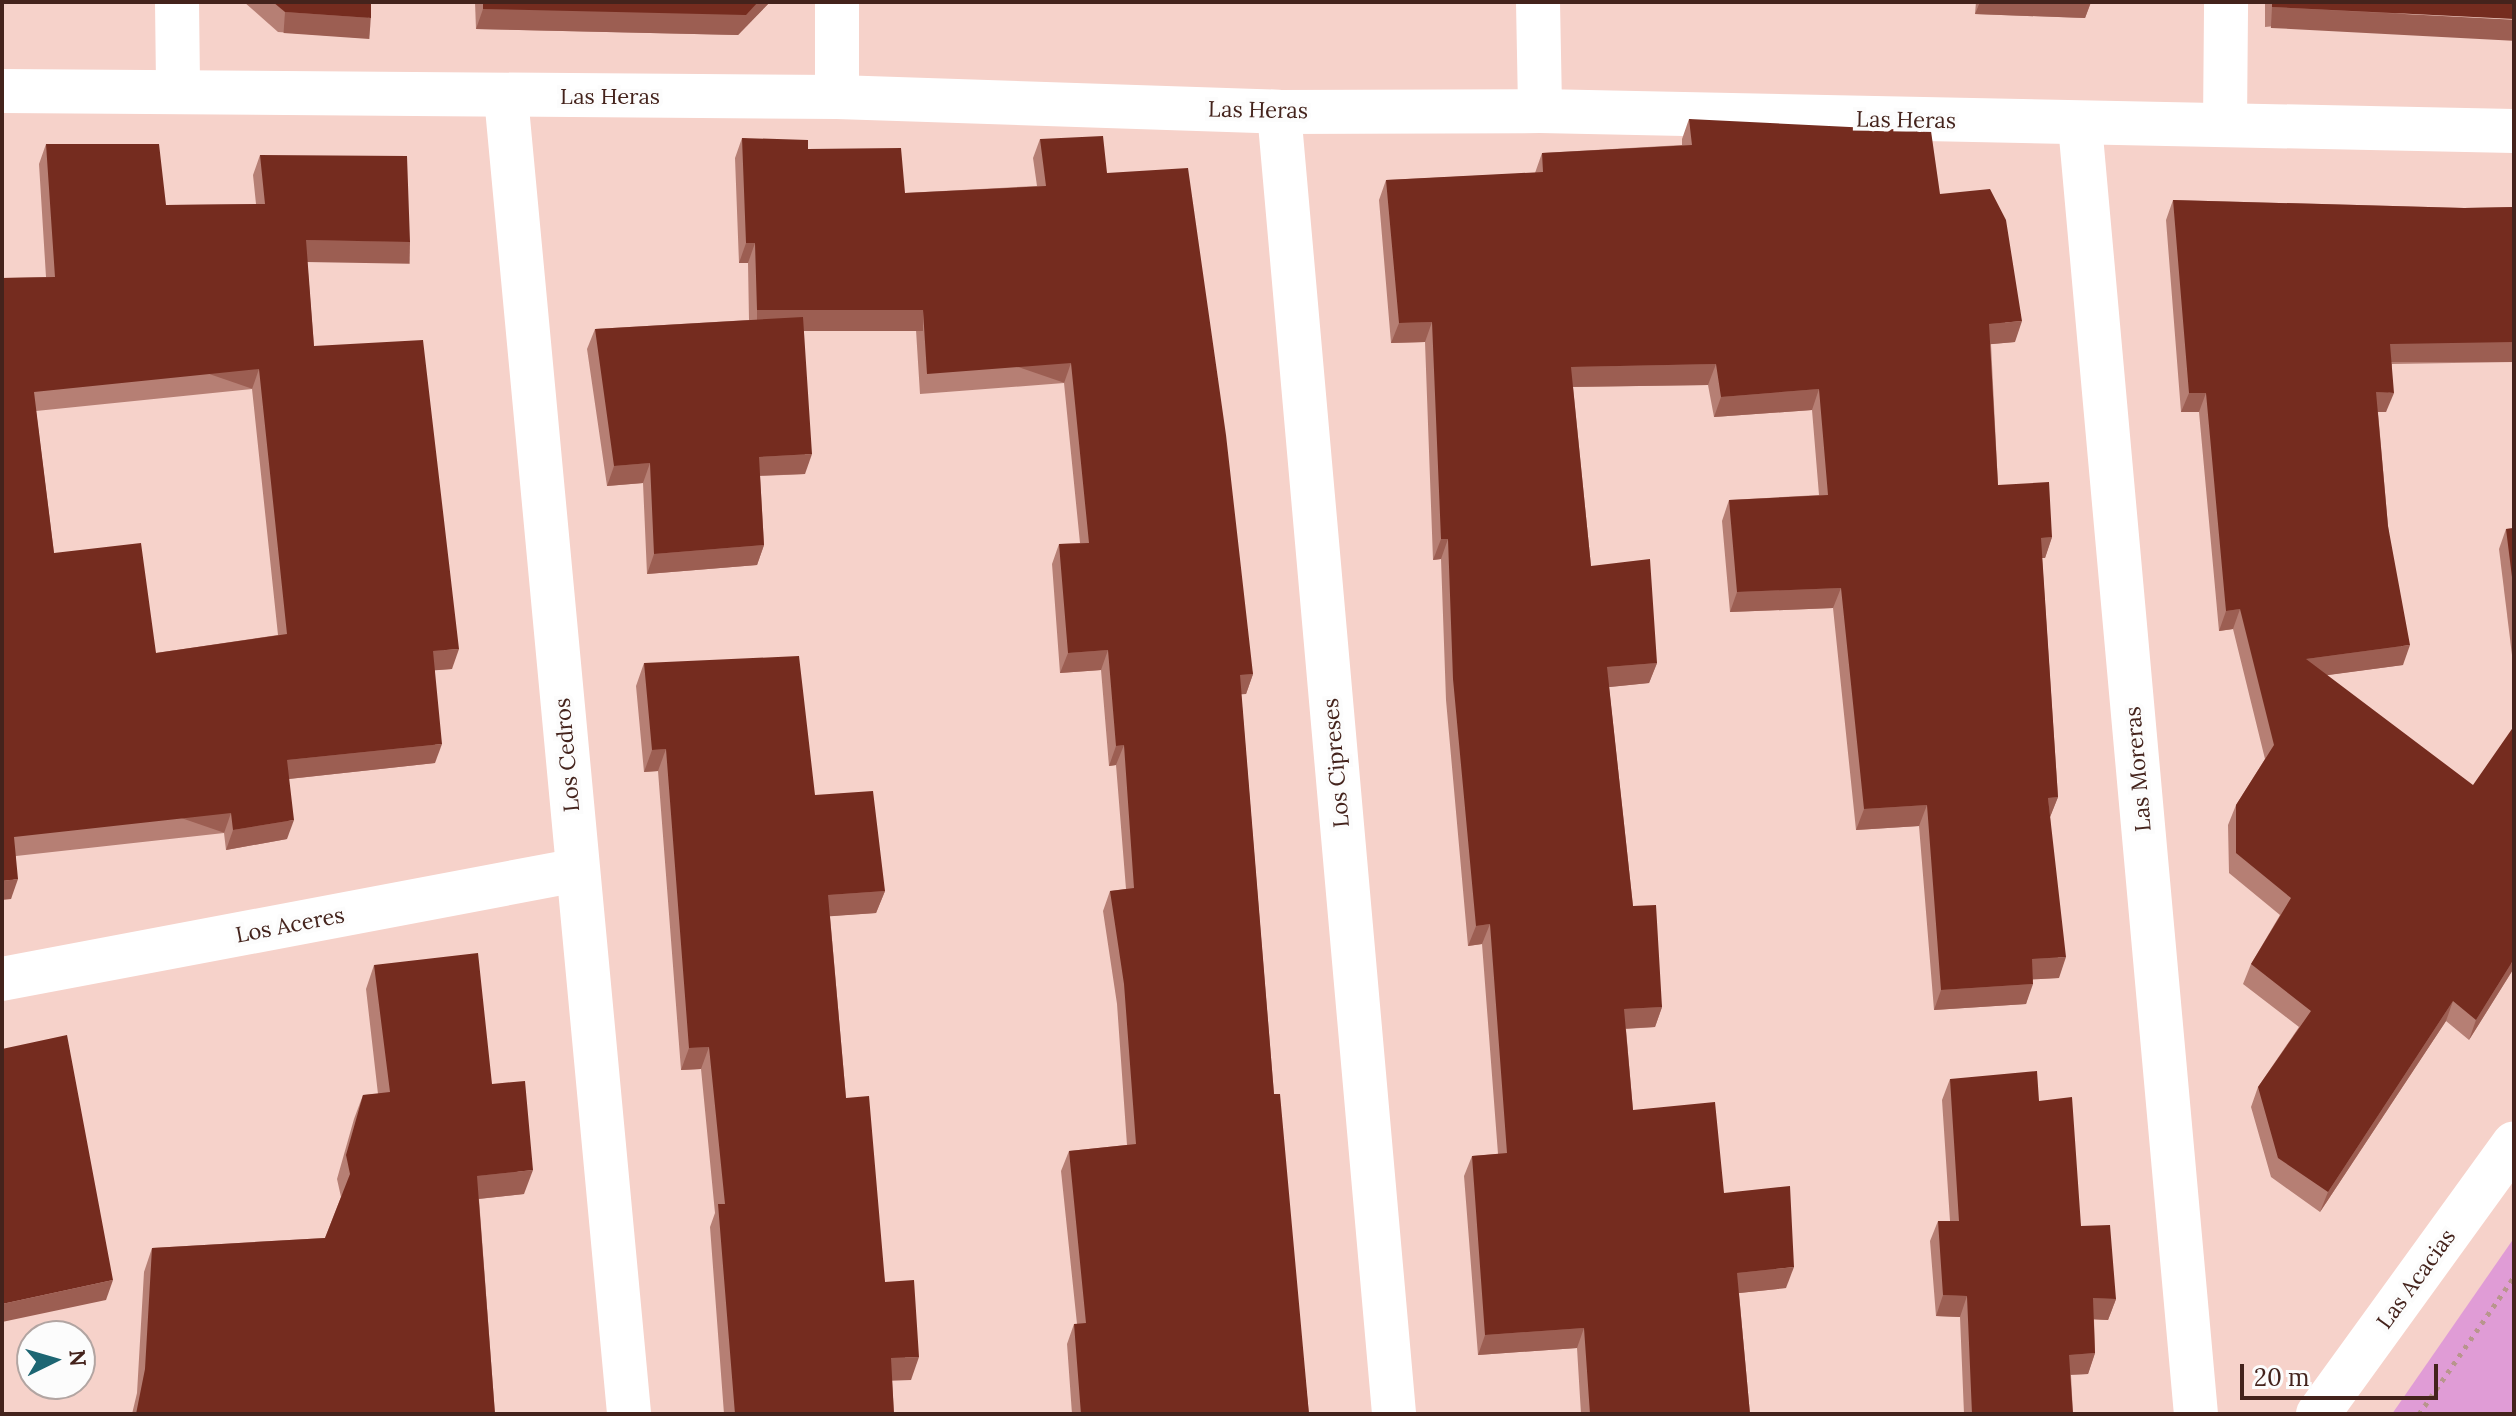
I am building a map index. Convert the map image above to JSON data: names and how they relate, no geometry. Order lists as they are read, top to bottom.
{
  "streets": {
    "street": [
      "Las Heras",
      "Los Cedros",
      "Los Cipreses",
      "Las Moreras",
      "Los Aceres",
      "Las Acacias"
    ]
  },
  "crossings": [
    ["Las Heras", "Los Cedros"],
    ["Las Heras", "Los Cipreses"],
    ["Las Heras", "Las Moreras"],
    ["Los Cedros", "Los Aceres"]
  ],
  "scale_bar": "20 m",
  "north": "right"
}
